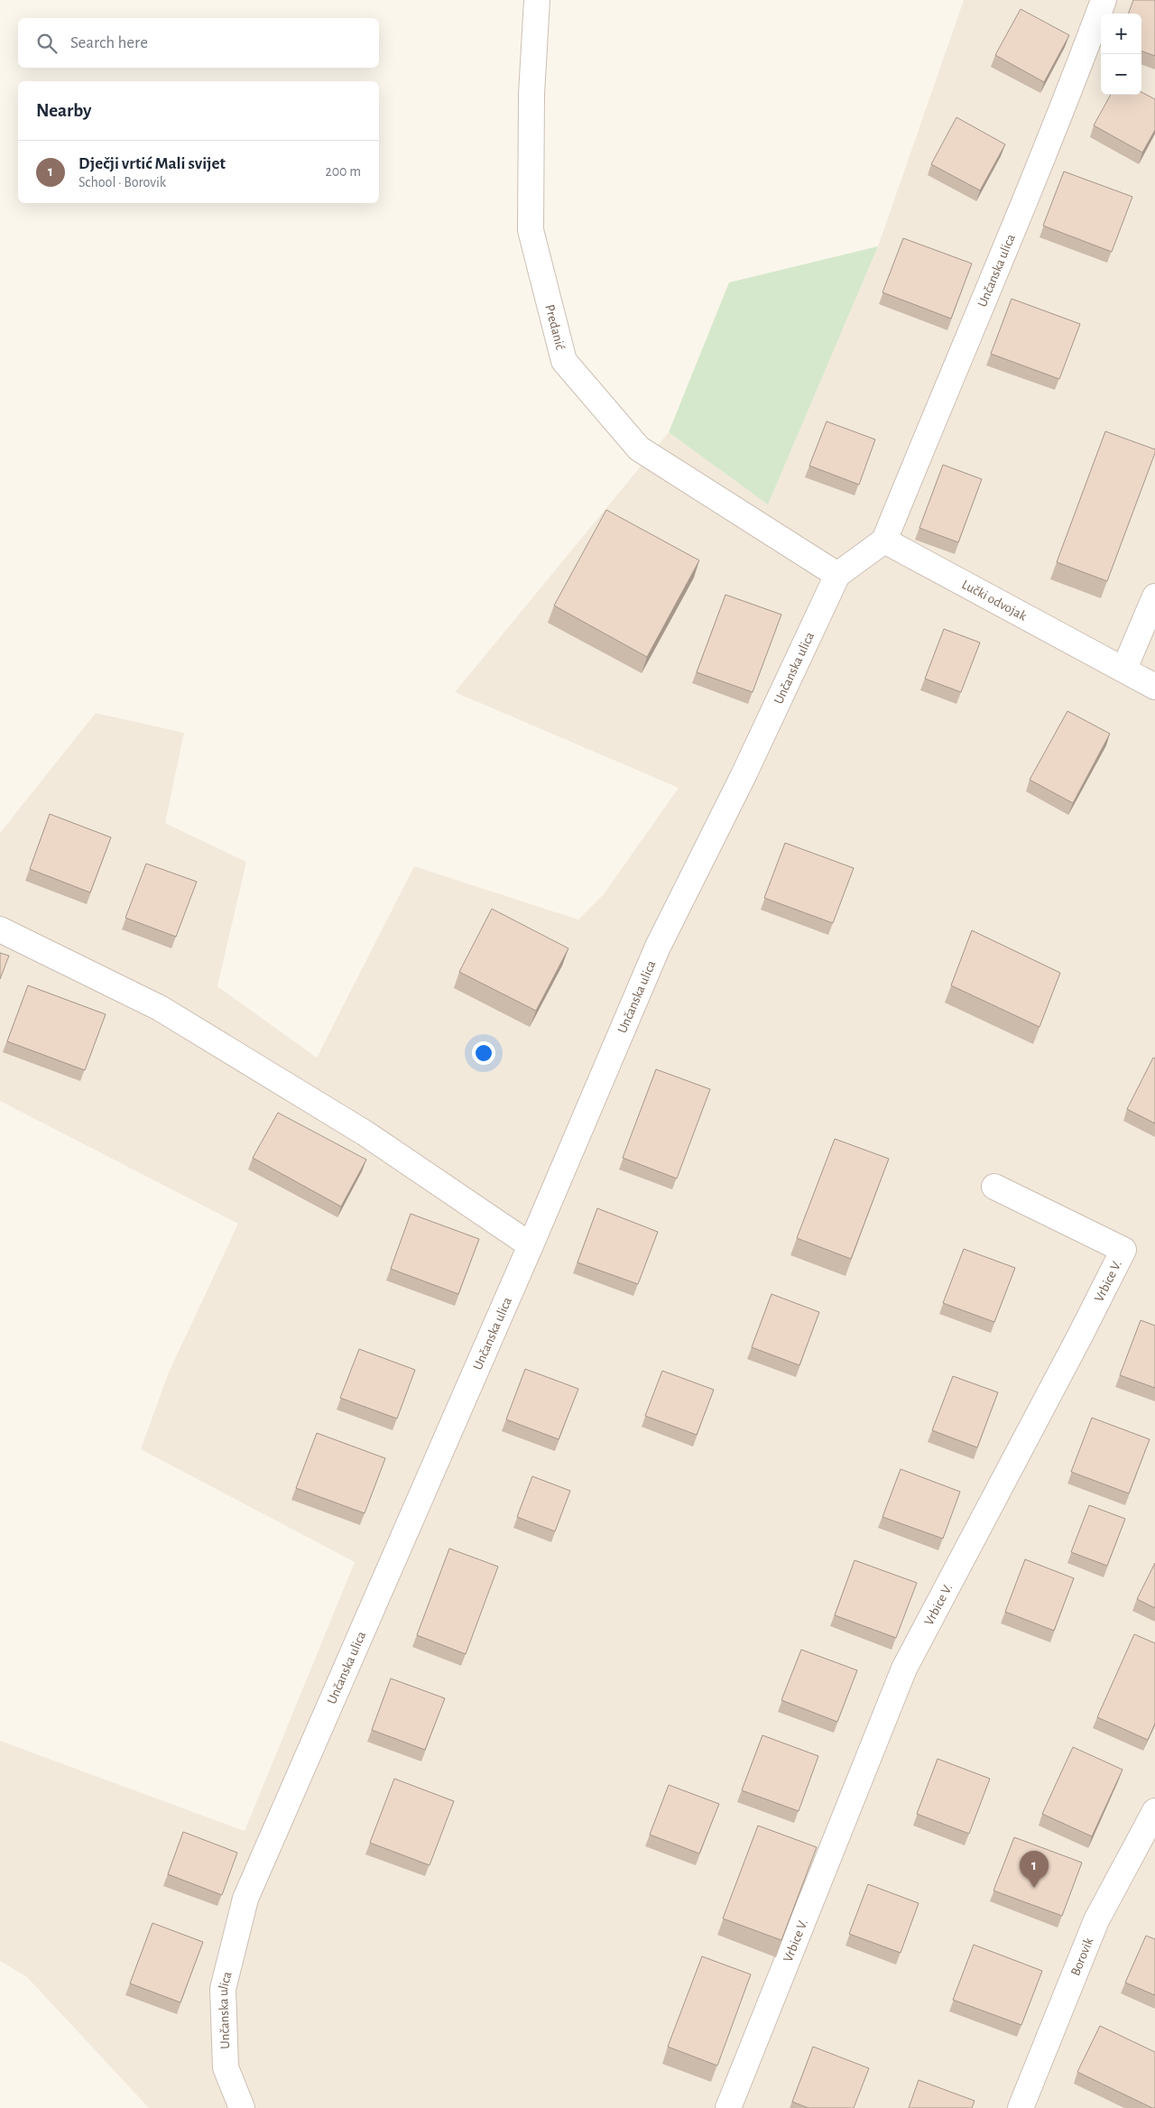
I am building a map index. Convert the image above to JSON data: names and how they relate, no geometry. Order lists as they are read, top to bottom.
{
  "streets": {
    "street": [
      "Unčanska ulica",
      "Predanić",
      "Lučki odvojak",
      "Vrbice V.",
      "Borovik"
    ]
  },
  "crossings": [
    ["Unčanska ulica", "Predanić"],
    ["Unčanska ulica", "Lučki odvojak"]
  ],
  "page": {
    "map_buttons": ["+", "−"],
    "search": "Search here",
    "heading": "Nearby",
    "list": [
      {
        "mark": "1",
        "name": "Dječji vrtić Mali svijet",
        "note": "School · Borovik",
        "value": "200 m"
      }
    ],
    "pins": "1"
  }
}
